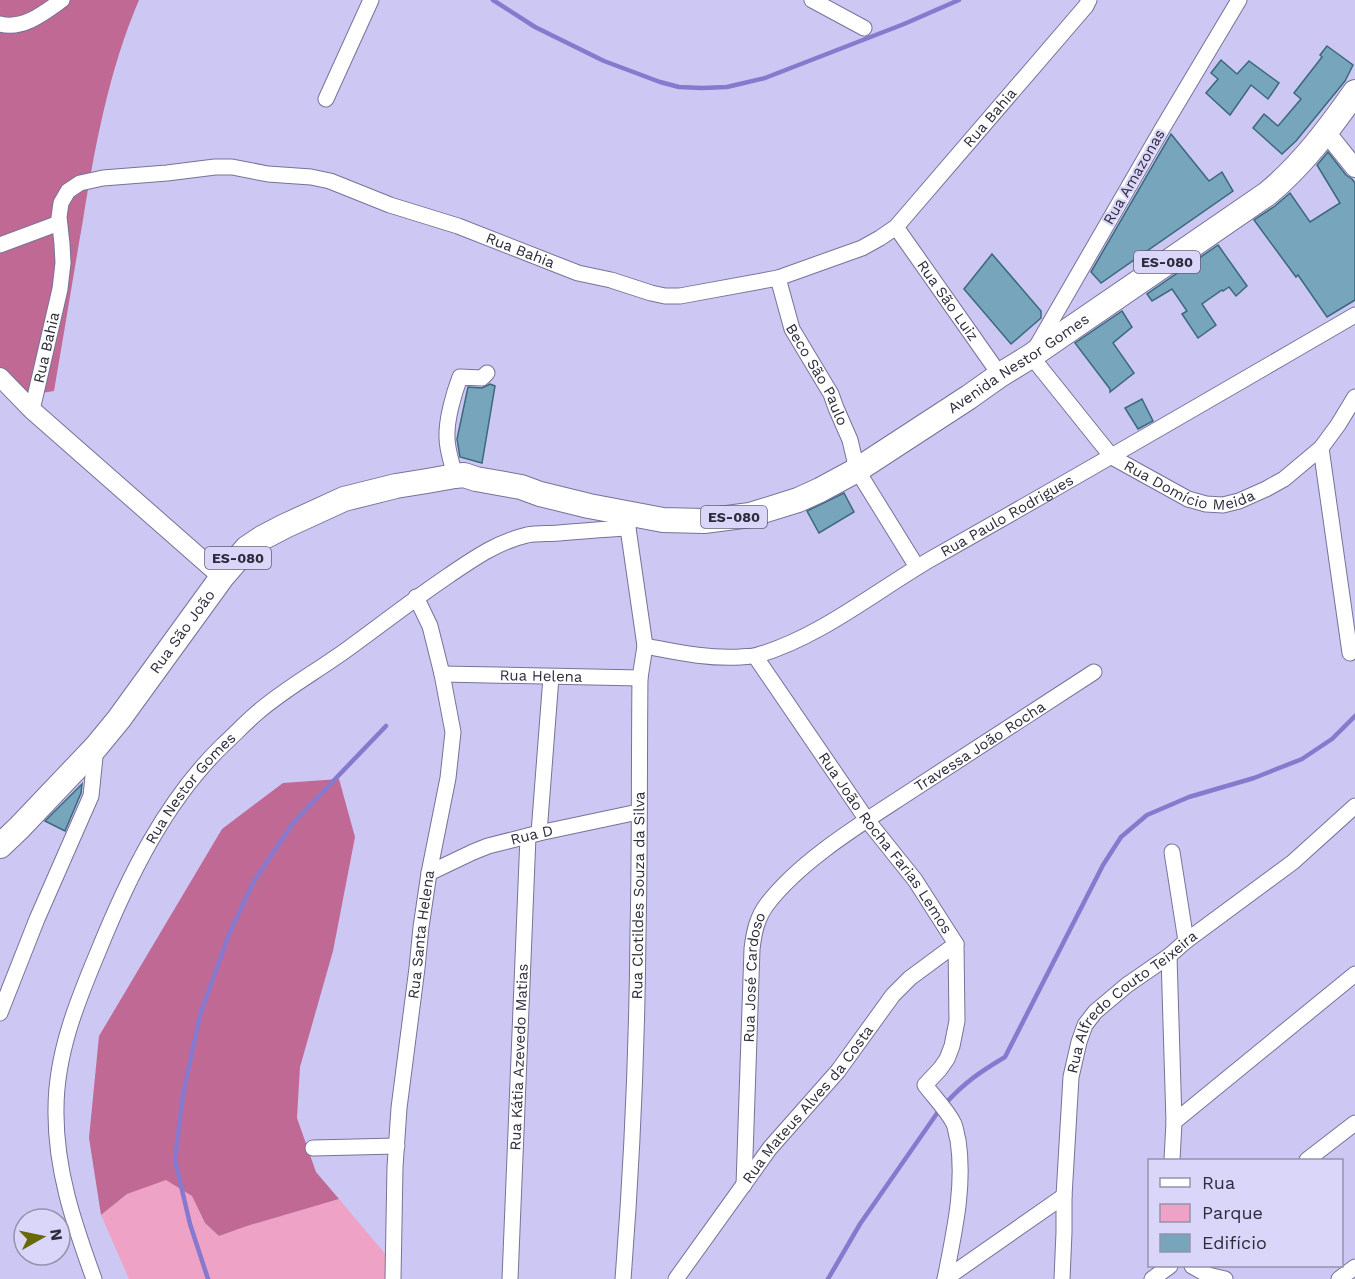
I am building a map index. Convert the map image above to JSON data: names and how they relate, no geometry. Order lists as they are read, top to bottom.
{
  "streets": {
    "main road": ["ES-080", "Avenida Nestor Gomes", "Rua São João"],
    "street": [
      "Rua Bahia",
      "Rua Amazonas",
      "Rua São Luiz",
      "Beco São Paulo",
      "Rua Domício Meida",
      "Rua Paulo Rodrigues",
      "Rua Helena",
      "Travessa João Rocha",
      "Rua Nestor Gomes",
      "Rua D",
      "Rua João Rocha Farias Lemos",
      "Rua Clotildes Souza da Silva",
      "Rua Santa Helena",
      "Rua José Cardoso",
      "Rua Alfredo Couto Teixeira",
      "Rua Kátia Azevedo Matias",
      "Rua Mateus Alves da Costa"
    ]
  },
  "crossings": [
    ["Rua Bahia", "Rua São Luiz"],
    ["Rua Bahia", "Beco São Paulo"],
    ["Rua Amazonas", "Avenida Nestor Gomes"],
    ["Rua Amazonas", "Rua Domício Meida"],
    ["ES-080", "Rua São João"],
    ["Rua São Luiz", "Avenida Nestor Gomes"],
    ["Avenida Nestor Gomes", "Beco São Paulo"],
    ["Avenida Nestor Gomes", "Rua Domício Meida"],
    ["Avenida Nestor Gomes", "Rua São João"],
    ["Avenida Nestor Gomes", "Rua Nestor Gomes"],
    ["Avenida Nestor Gomes", "Rua Clotildes Souza da Silva"],
    ["Beco São Paulo", "Rua Paulo Rodrigues"],
    ["Rua Domício Meida", "Rua Paulo Rodrigues"],
    ["Rua Paulo Rodrigues", "Rua João Rocha Farias Lemos"],
    ["Rua Paulo Rodrigues", "Rua Clotildes Souza da Silva"],
    ["Rua São João", "Rua Nestor Gomes"],
    ["Rua São João", "Rua Clotildes Souza da Silva"],
    ["Rua Helena", "Rua Clotildes Souza da Silva"],
    ["Rua Helena", "Rua Santa Helena"],
    ["Rua Helena", "Rua Kátia Azevedo Matias"],
    ["Travessa João Rocha", "Rua João Rocha Farias Lemos"],
    ["Travessa João Rocha", "Rua José Cardoso"],
    ["Rua Nestor Gomes", "Rua Clotildes Souza da Silva"],
    ["Rua Nestor Gomes", "Rua Santa Helena"],
    ["Rua D", "Rua Clotildes Souza da Silva"],
    ["Rua D", "Rua Santa Helena"],
    ["Rua D", "Rua Kátia Azevedo Matias"],
    ["Rua João Rocha Farias Lemos", "Rua José Cardoso"],
    ["Rua João Rocha Farias Lemos", "Rua Mateus Alves da Costa"],
    ["Rua José Cardoso", "Rua Mateus Alves da Costa"]
  ],
  "legend": ["Rua", "Parque", "Edifício"],
  "north": "right"
}
